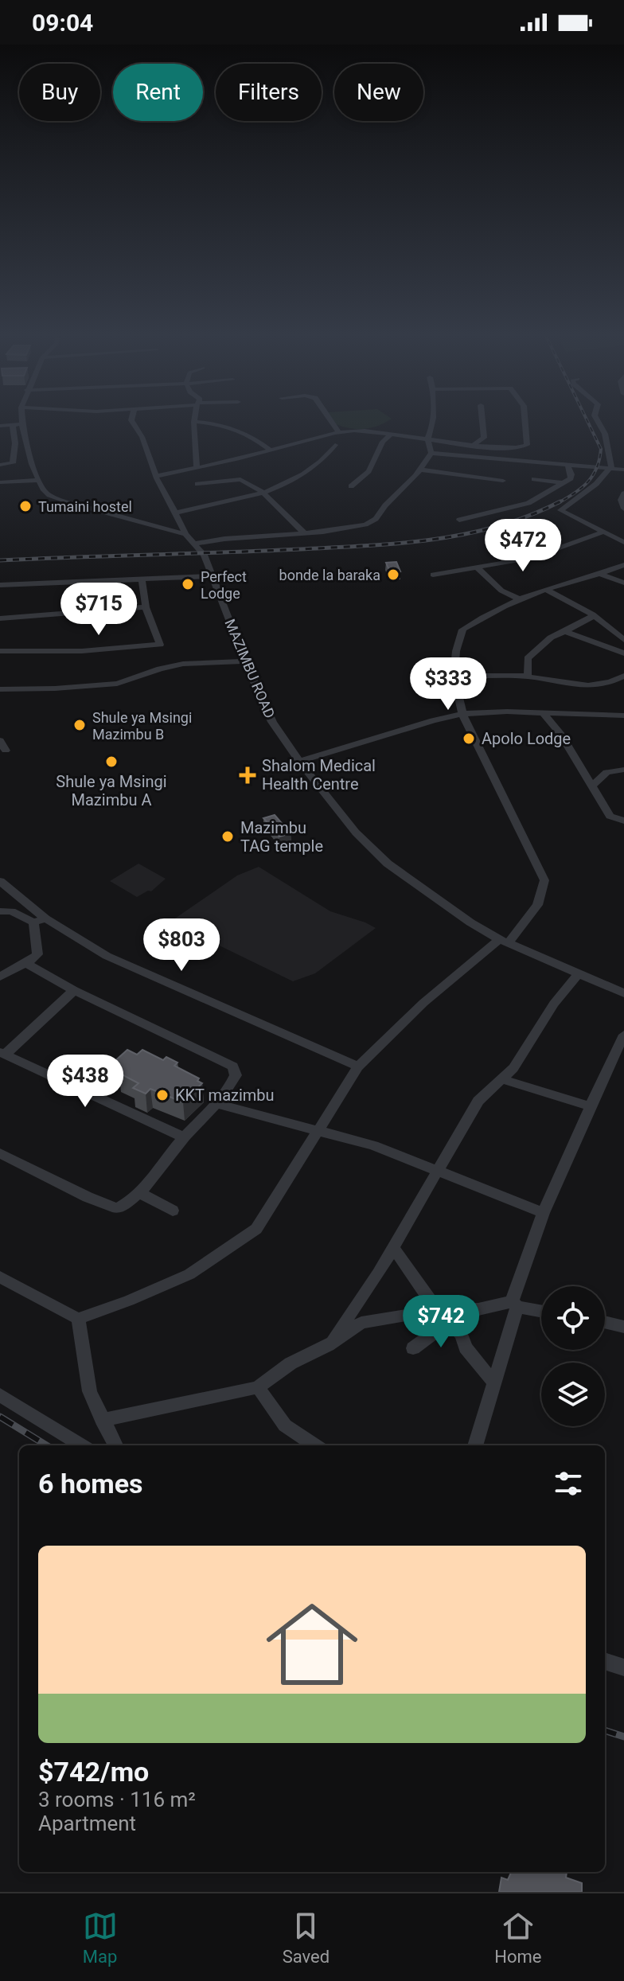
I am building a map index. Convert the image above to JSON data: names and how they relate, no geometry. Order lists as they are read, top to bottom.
{
  "streets": {
    "street": ["MAZIMBU ROAD"]
  },
  "places": {
    "other": [
      "Tumaini hostel",
      "bonde la baraka",
      "Perfect Lodge",
      "Shule ya Msingi Mazimbu B",
      "Apolo Lodge",
      "Shule ya Msingi Mazimbu A",
      "Mazimbu TAG temple",
      "KKT mazimbu"
    ],
    "health": ["Shalom Medical Health Centre"]
  },
  "page": {
    "status": "09:04",
    "chip": [
      "Buy",
      "Rent",
      "Filters",
      "New"
    ],
    "price": [
      "$472",
      "$715",
      "$333",
      "$803",
      "$438",
      "$742"
    ],
    "heading": "6 homes",
    "list": [
      {
        "name": "$742/mo",
        "note": "3 rooms · 116 m² · Apartment"
      }
    ],
    "tabs": ["Map", "Saved", "Home"]
  }
}
